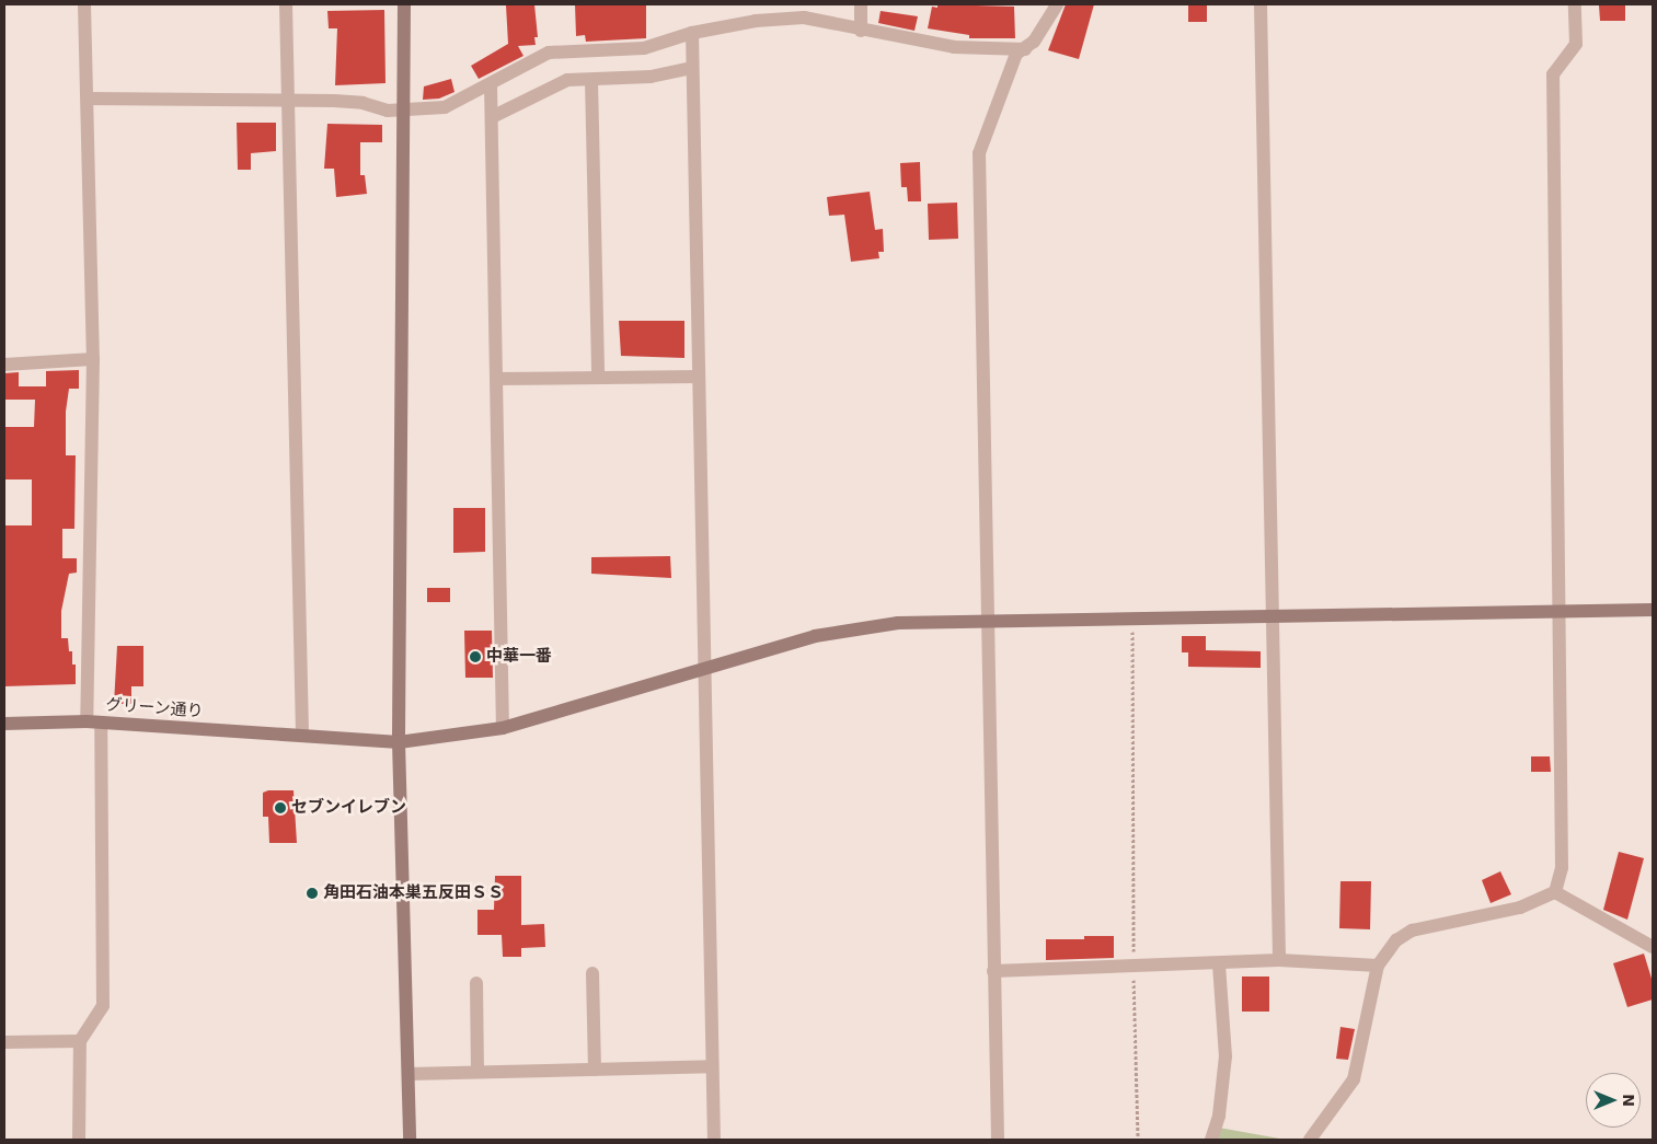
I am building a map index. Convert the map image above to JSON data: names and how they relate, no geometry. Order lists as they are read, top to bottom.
{
  "streets": {
    "street": ["グリーン通り"]
  },
  "places": ["中華一番", "セブンイレブン", "角田石油本巣五反田ＳＳ"],
  "north": "right"
}
